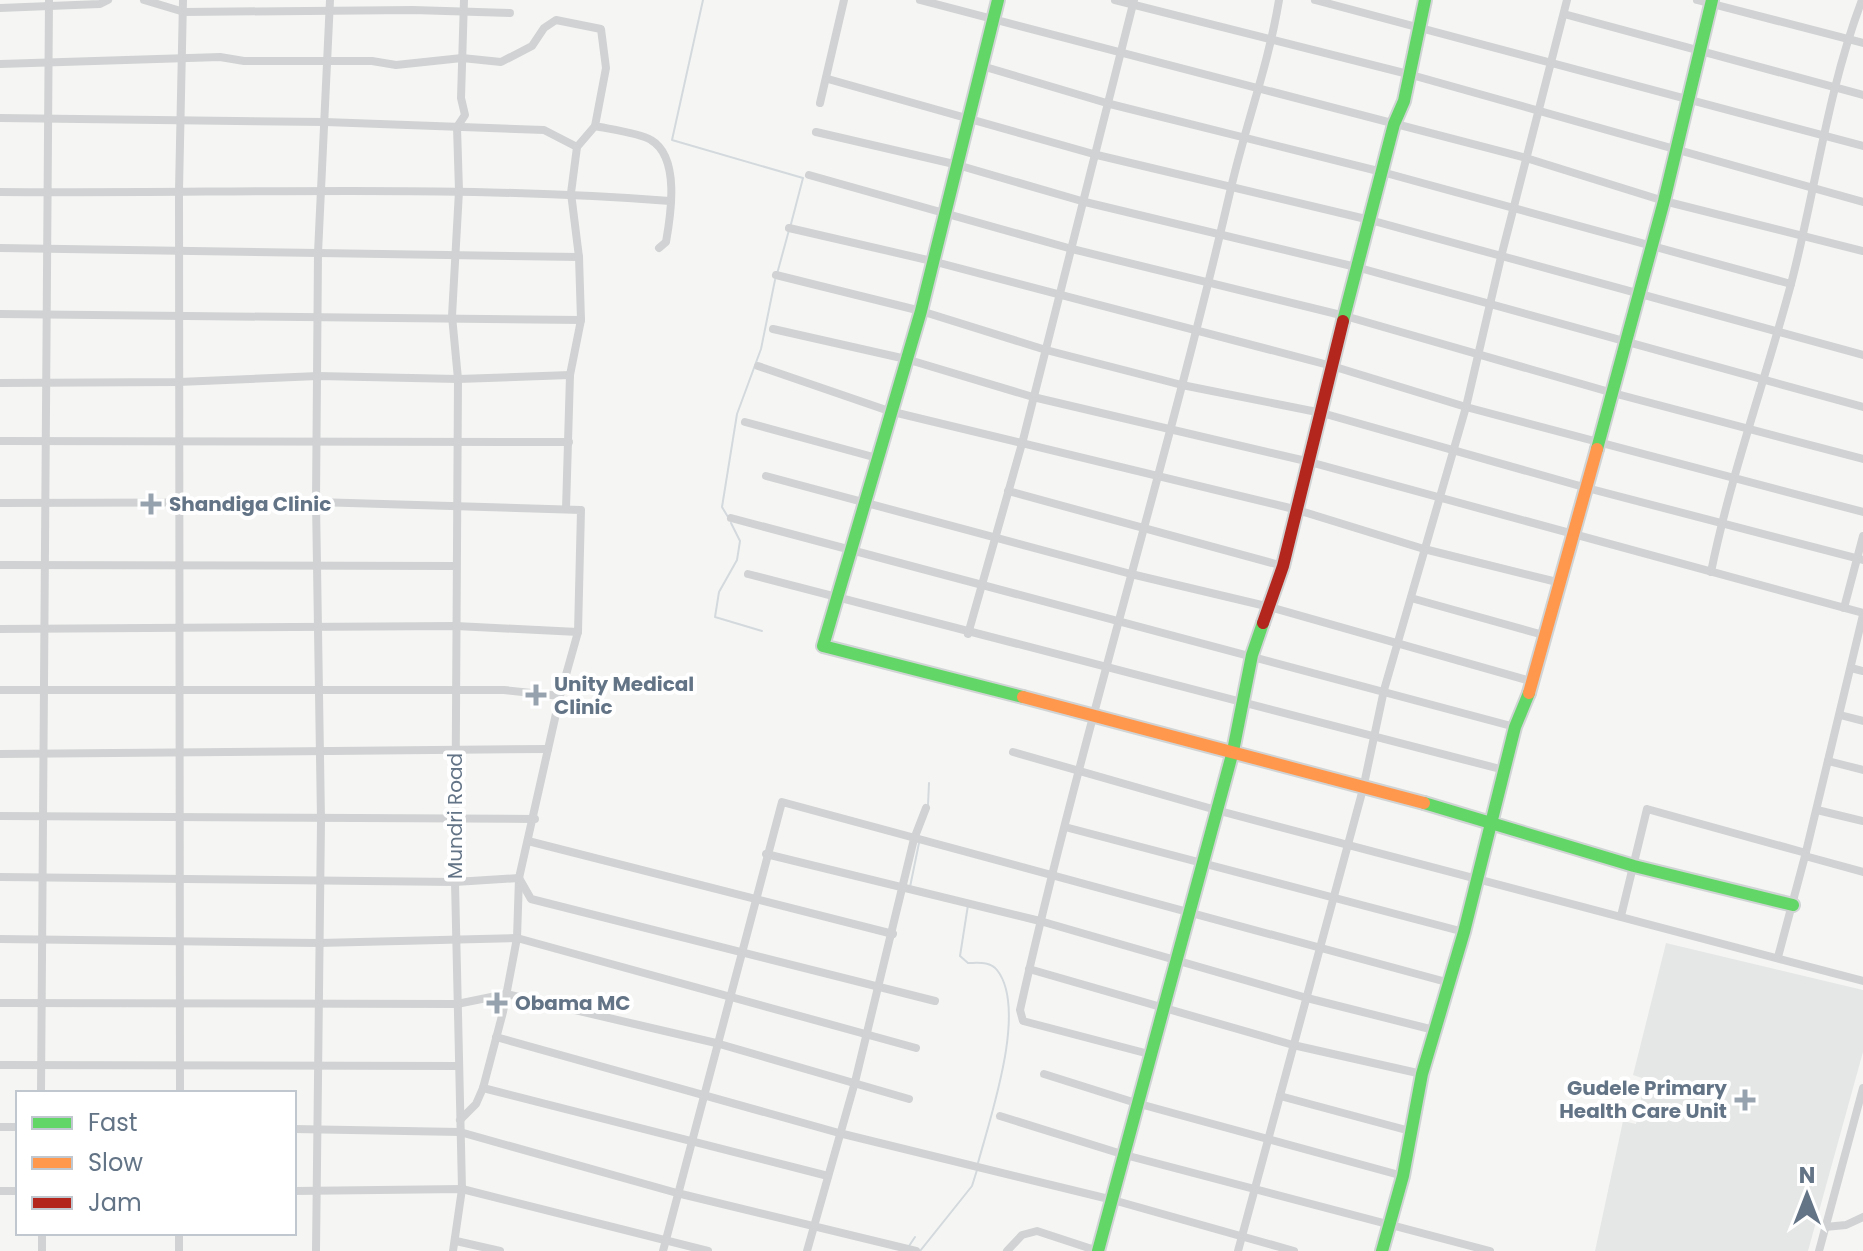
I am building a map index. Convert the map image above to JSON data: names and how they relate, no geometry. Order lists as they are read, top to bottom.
{
  "streets": {
    "street": ["Mundri Road"]
  },
  "places": {
    "health": [
      "Shandiga Clinic",
      "Unity Medical Clinic",
      "Obama MC",
      "Gudele Primary Health Care Unit"
    ]
  },
  "legend": ["Fast", "Slow", "Jam"],
  "north": "top"
}
